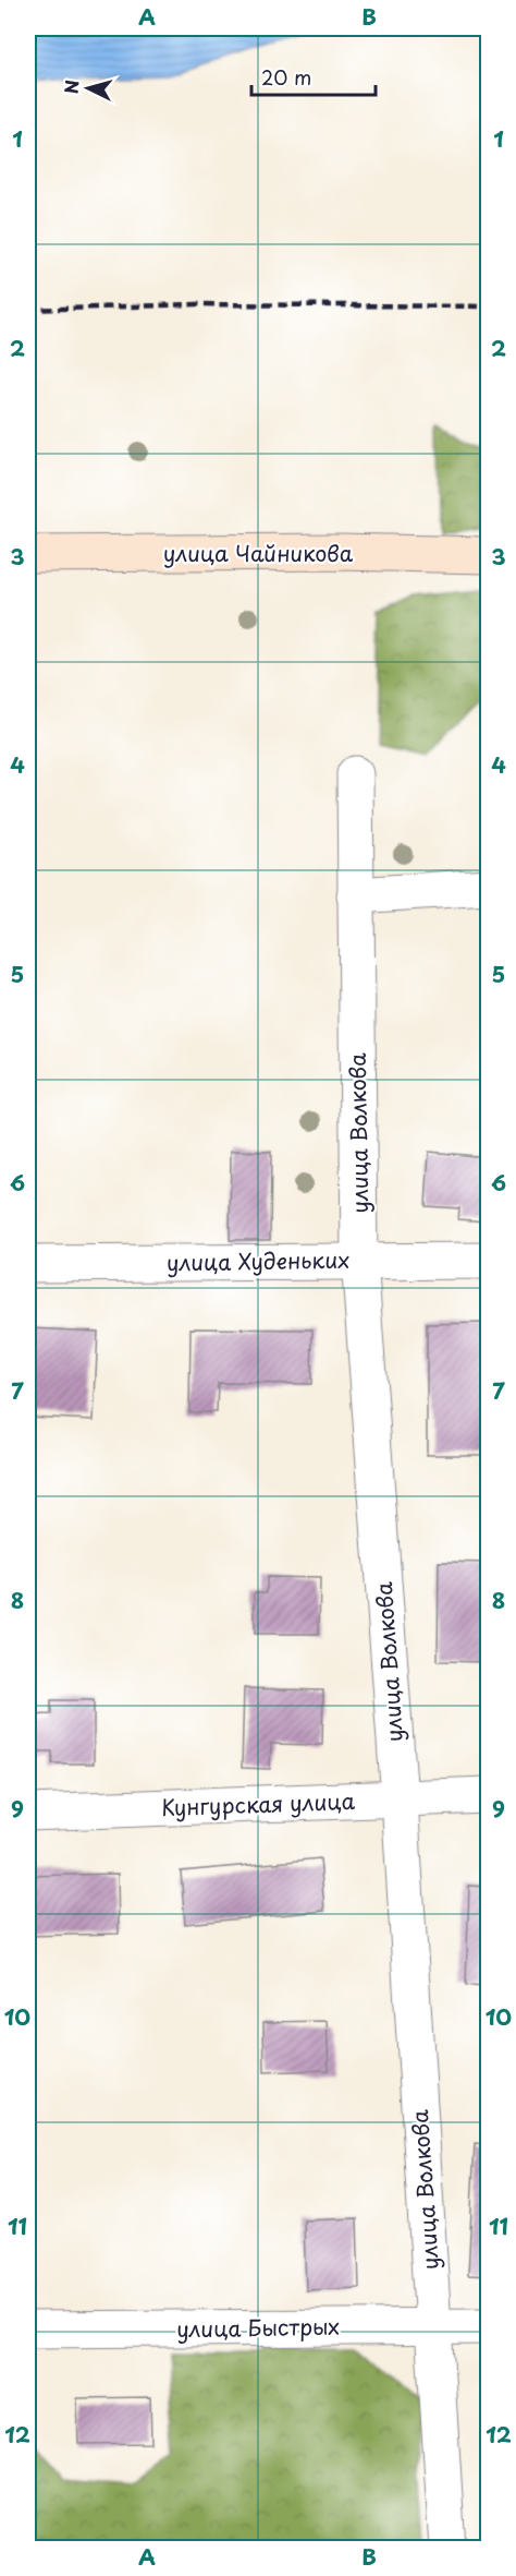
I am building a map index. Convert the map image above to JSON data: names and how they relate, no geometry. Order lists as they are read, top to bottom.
{
  "streets": {
    "street": [
      "улица Чайникова",
      "улица Волкова",
      "улица Худеньких",
      "Кунгурская улица",
      "улица Быстрых"
    ]
  },
  "crossings": [
    ["улица Волкова", "улица Худеньких"],
    ["улица Волкова", "Кунгурская улица"],
    ["улица Волкова", "улица Быстрых"]
  ],
  "scale_bar": "20 m",
  "north": "left",
  "grid": {
    "columns": ["A", "B"],
    "rows": [
      "1",
      "2",
      "3",
      "4",
      "5",
      "6",
      "7",
      "8",
      "9",
      "10",
      "11",
      "12"
    ]
  }
}
